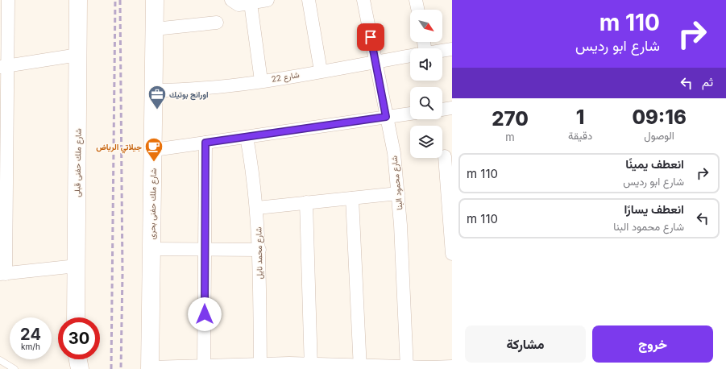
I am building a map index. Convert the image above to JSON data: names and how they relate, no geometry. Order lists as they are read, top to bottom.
{
  "streets": {
    "street": [
      "شارع 22",
      "شارع ملك حفنى قبلى",
      "شارع محمود البنا",
      "شارع ملك حفنى بحرى",
      "شارع محمد نايل"
    ]
  },
  "crossings": [
    ["شارع 22", "شارع محمود البنا"],
    ["شارع 22", "شارع ملك حفنى بحرى"]
  ],
  "places": {
    "office": ["اورانج بوتيك"],
    "cafe": ["جيلاتي الرياض"]
  },
  "north": "bottom right",
  "page": {
    "turn": ["110 m", "شارع ابو رديس"],
    "then": "ثم",
    "eta": [
      "09:16",
      "الوصول",
      "1",
      "دقيقة",
      "270",
      "m"
    ],
    "list": [
      {
        "name": "انعطف يمينًا",
        "note": "شارع ابو رديس",
        "value": "110 m"
      },
      {
        "name": "انعطف يسارًا",
        "note": "شارع محمود البنا",
        "value": "110 m"
      }
    ],
    "speed": "24 km/h",
    "limit": "30",
    "buttons": ["خروج", "مشاركة"]
  }
}
